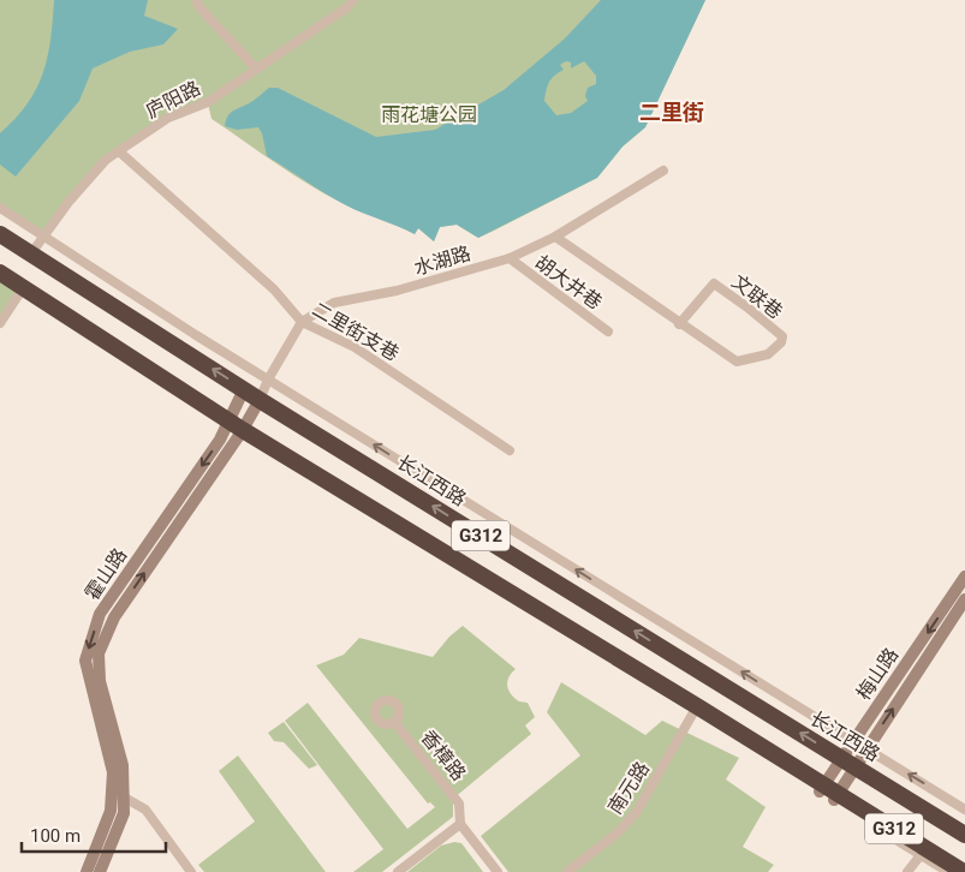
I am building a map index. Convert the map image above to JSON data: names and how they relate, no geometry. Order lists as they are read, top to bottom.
{
  "streets": {
    "highway": ["长江西路", "G312"],
    "main road": ["霍山路", "梅山路"],
    "street": [
      "庐阳路",
      "水湖路",
      "胡大井巷",
      "文联巷",
      "二里街支巷",
      "香樟路",
      "南元路"
    ]
  },
  "crossings": [
    ["庐阳路", "二里街支巷"],
    ["庐阳路", "长江西路"],
    ["水湖路", "胡大井巷"],
    ["水湖路", "文联巷"],
    ["水湖路", "二里街支巷"],
    ["水湖路", "长江西路"],
    ["水湖路", "霍山路"],
    ["长江西路", "霍山路"],
    ["长江西路", "梅山路"],
    ["G312", "霍山路"],
    ["G312", "梅山路"],
    ["G312", "南元路"]
  ],
  "districts": ["二里街"],
  "parks": ["雨花塘公园"],
  "scale_bar": "100 m"
}
